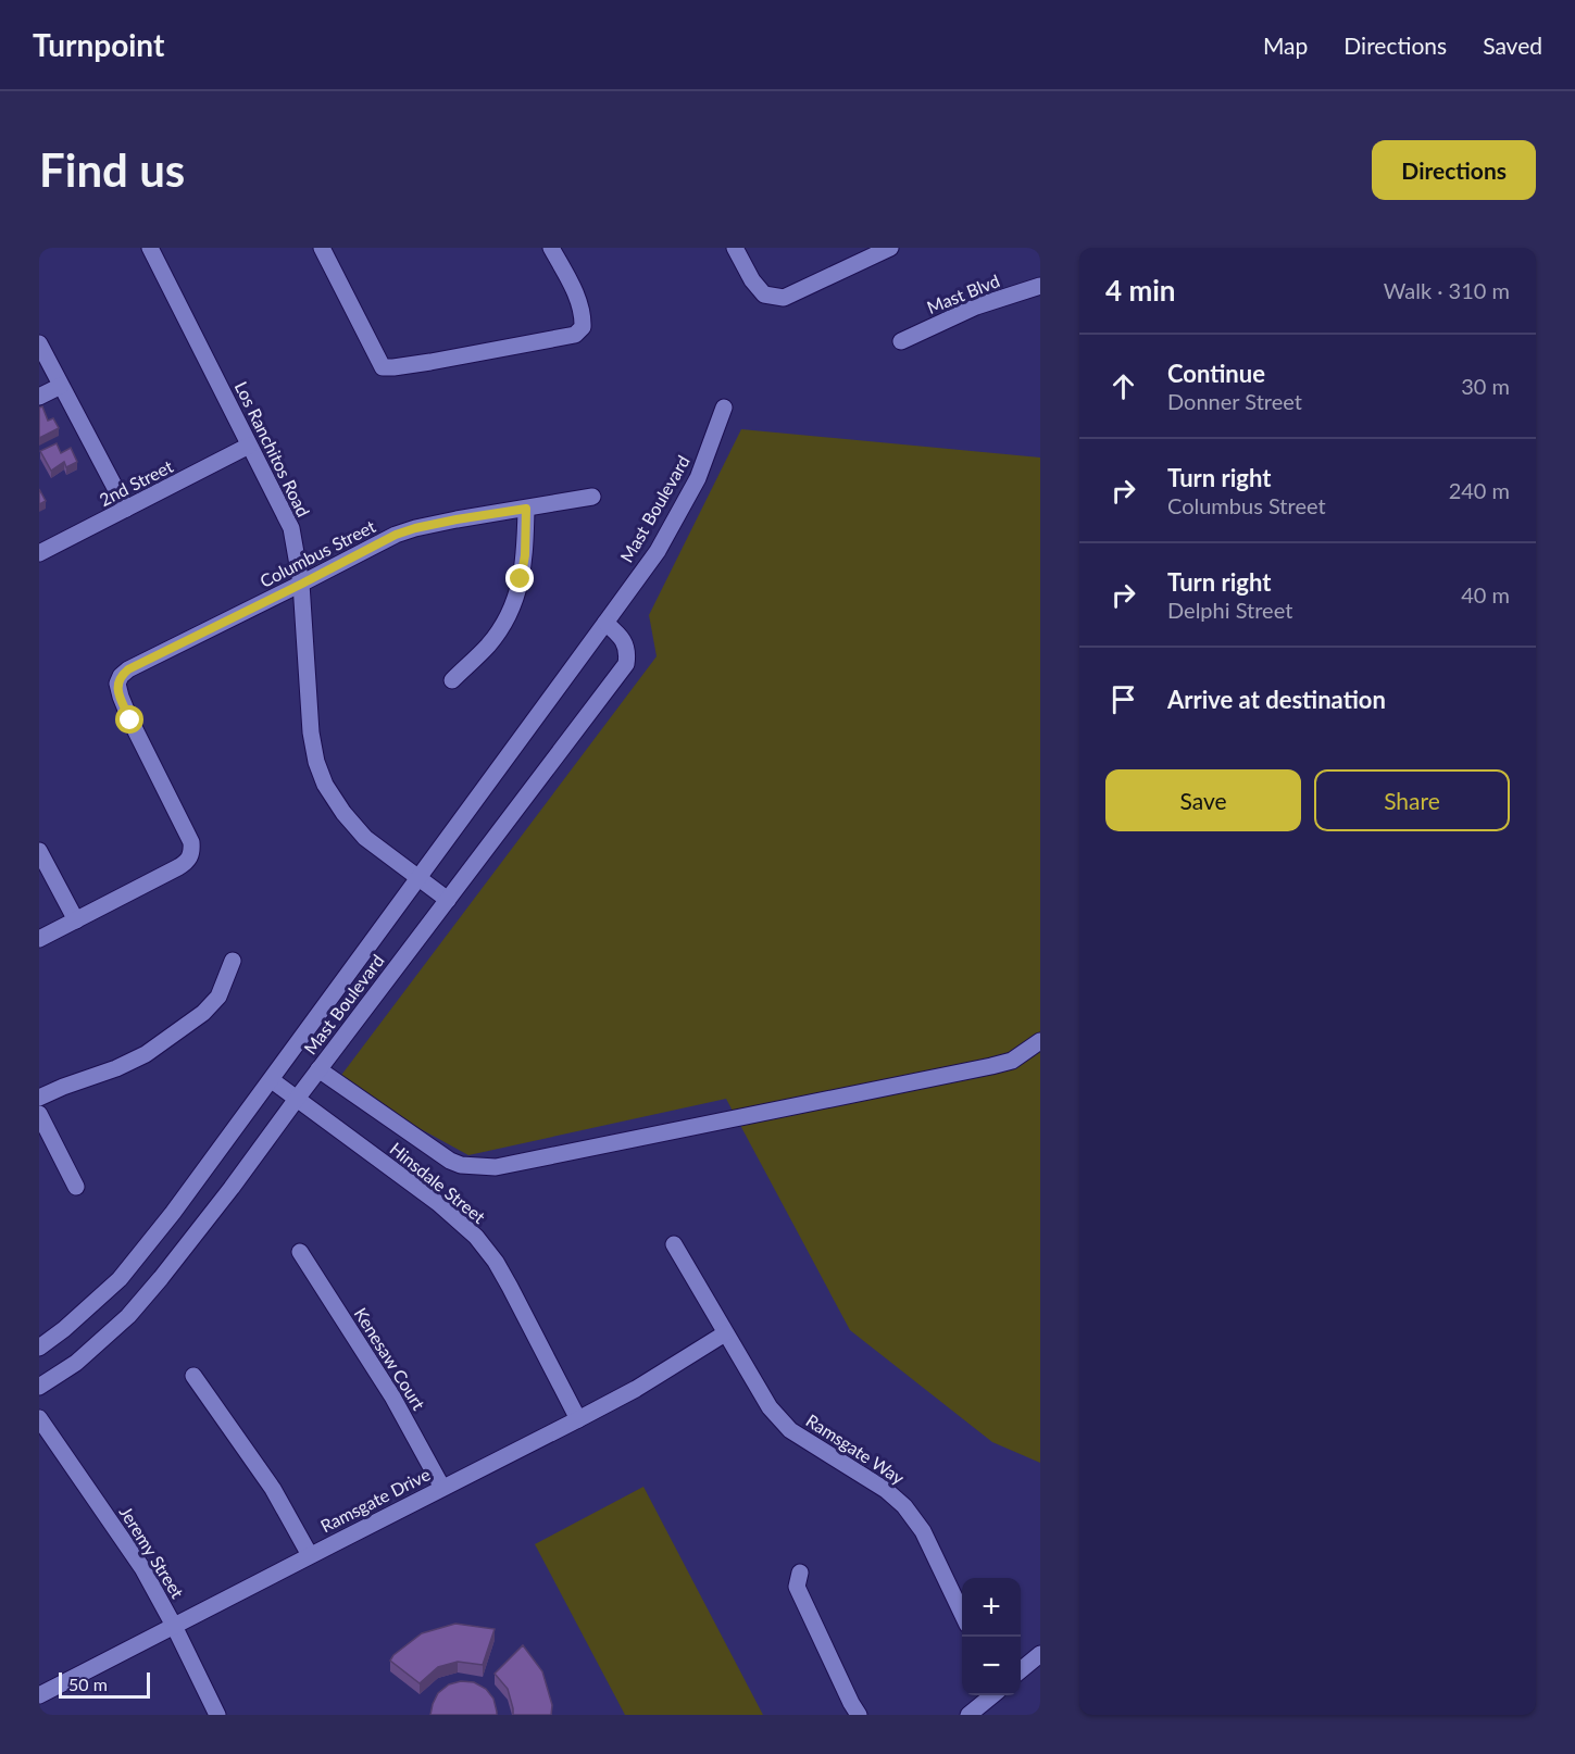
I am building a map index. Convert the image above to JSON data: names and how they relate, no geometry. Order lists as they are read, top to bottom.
{
  "streets": {
    "street": [
      "Mast Blvd",
      "Los Ranchitos Road",
      "2nd Street",
      "Mast Boulevard",
      "Columbus Street",
      "Hinsdale Street",
      "Kenesaw Court",
      "Ramsgate Way",
      "Ramsgate Drive",
      "Jeremy Street"
    ]
  },
  "crossings": [
    ["Los Ranchitos Road", "2nd Street"],
    ["Los Ranchitos Road", "Mast Boulevard"],
    ["Los Ranchitos Road", "Columbus Street"],
    ["Mast Boulevard", "Hinsdale Street"],
    ["Hinsdale Street", "Ramsgate Drive"],
    ["Kenesaw Court", "Ramsgate Drive"],
    ["Ramsgate Way", "Ramsgate Drive"],
    ["Ramsgate Drive", "Jeremy Street"]
  ],
  "scale_bar": "50 m",
  "page": {
    "header": "Turnpoint",
    "nav": ["Map", "Directions", "Saved"],
    "buttons": [
      "Directions",
      ["Save", "Share"]
    ],
    "title": "Find us",
    "heading": ["4 min", "Walk · 310 m"],
    "list": [
      ["Continue", "Donner Street", "30 m"],
      ["Turn right", "Columbus Street", "240 m"],
      ["Turn right", "Delphi Street", "40 m"],
      "Arrive at destination"
    ],
    "map_buttons": ["+", "−"],
    "scale": "50 m"
  }
}
